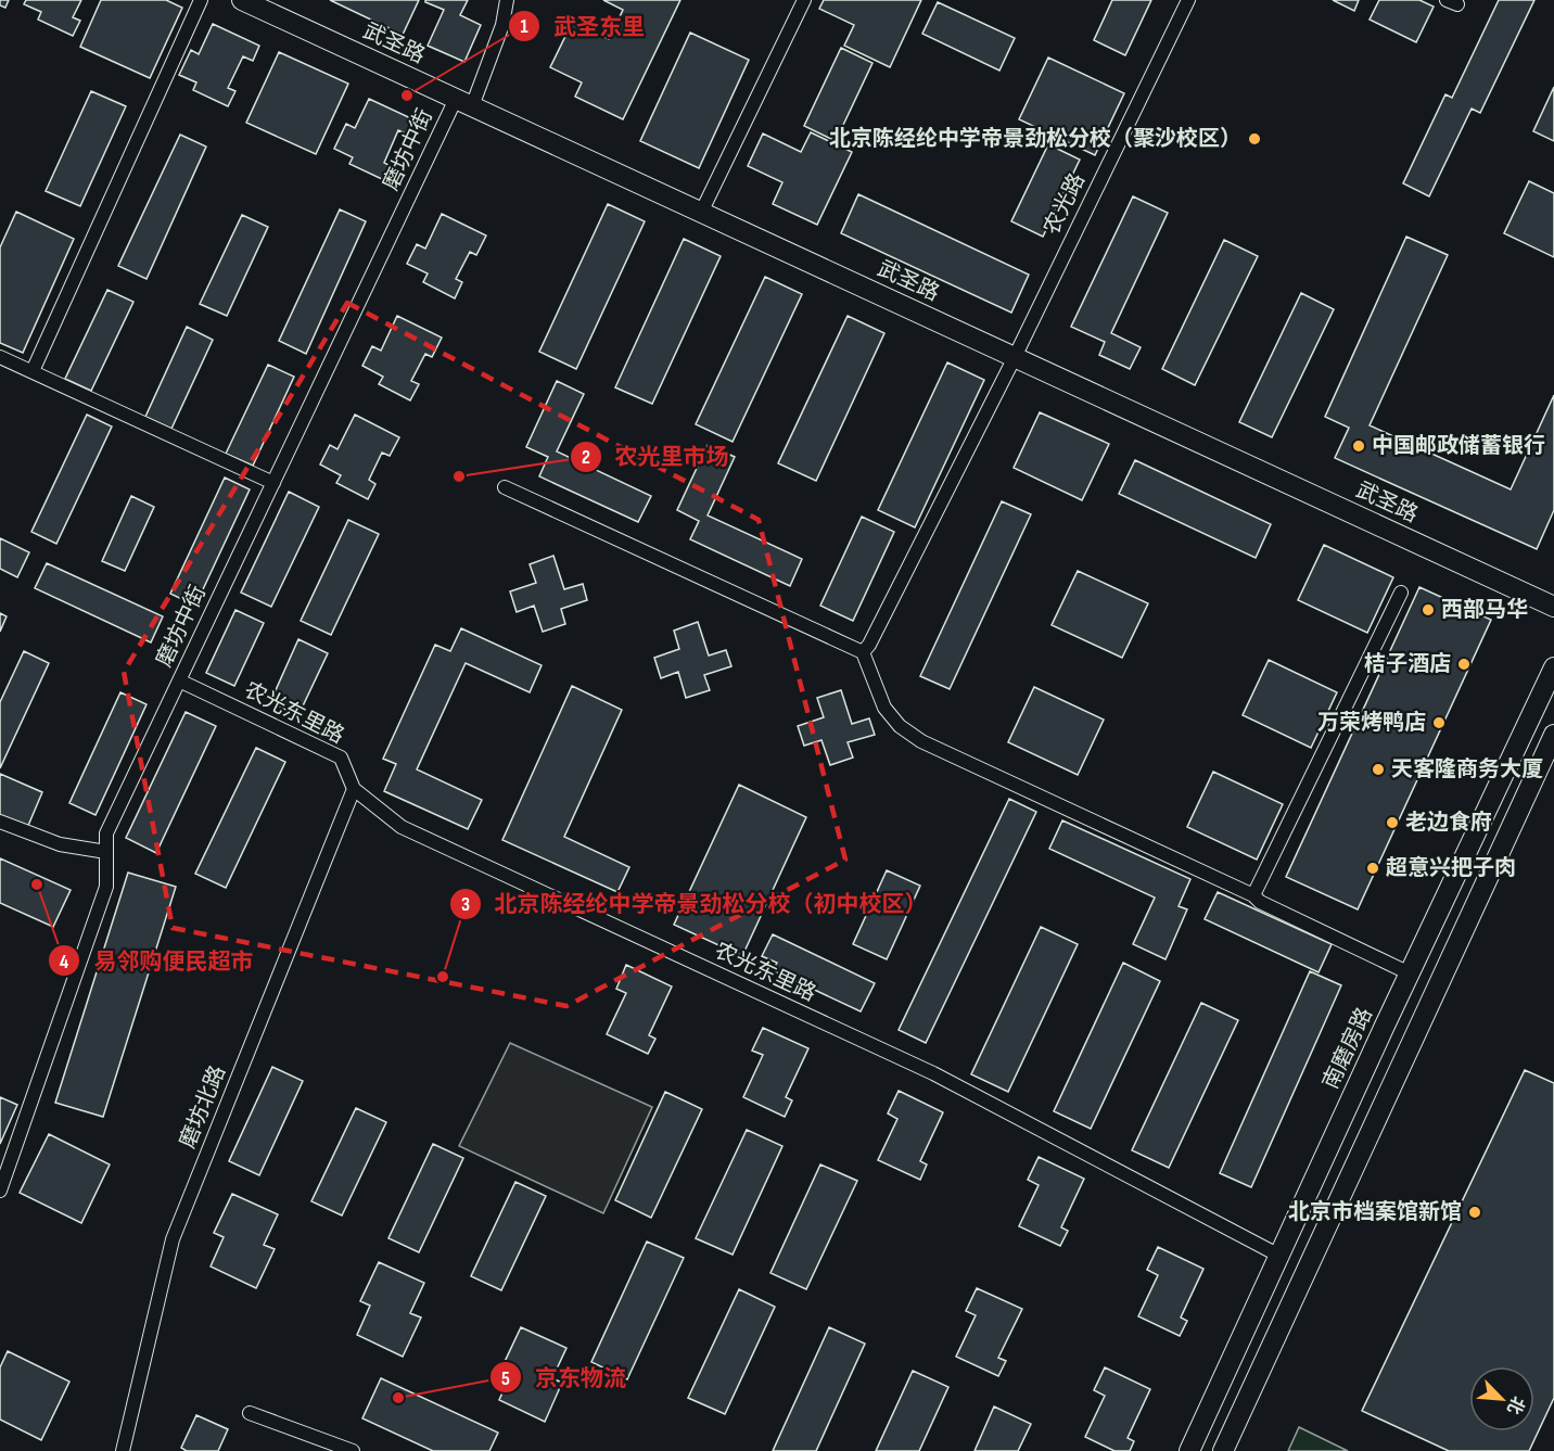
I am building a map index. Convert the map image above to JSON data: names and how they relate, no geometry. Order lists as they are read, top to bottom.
{
  "streets": {
    "main road": ["武圣路", "南磨房路"],
    "street": [
      "磨坊中街",
      "农光路",
      "农光东里路",
      "磨坊北路"
    ]
  },
  "crossings": [
    ["武圣路", "磨坊中街"],
    ["武圣路", "农光路"],
    ["磨坊中街", "农光东里路"],
    ["农光东里路", "南磨房路"],
    ["农光东里路", "磨坊北路"]
  ],
  "places": [
    "武圣东里",
    "北京陈经纶中学帝景劲松分校（聚沙校区）",
    "中国邮政储蓄银行",
    "农光里市场",
    "西部马华",
    "桔子酒店",
    "万荣烤鸭店",
    "天客隆商务大厦",
    "老边食府",
    "超意兴把子肉",
    "易邻购便民超市",
    "北京陈经纶中学帝景劲松分校（初中校区）",
    "北京市档案馆新馆",
    "京东物流"
  ],
  "north": "bottom right"
}
